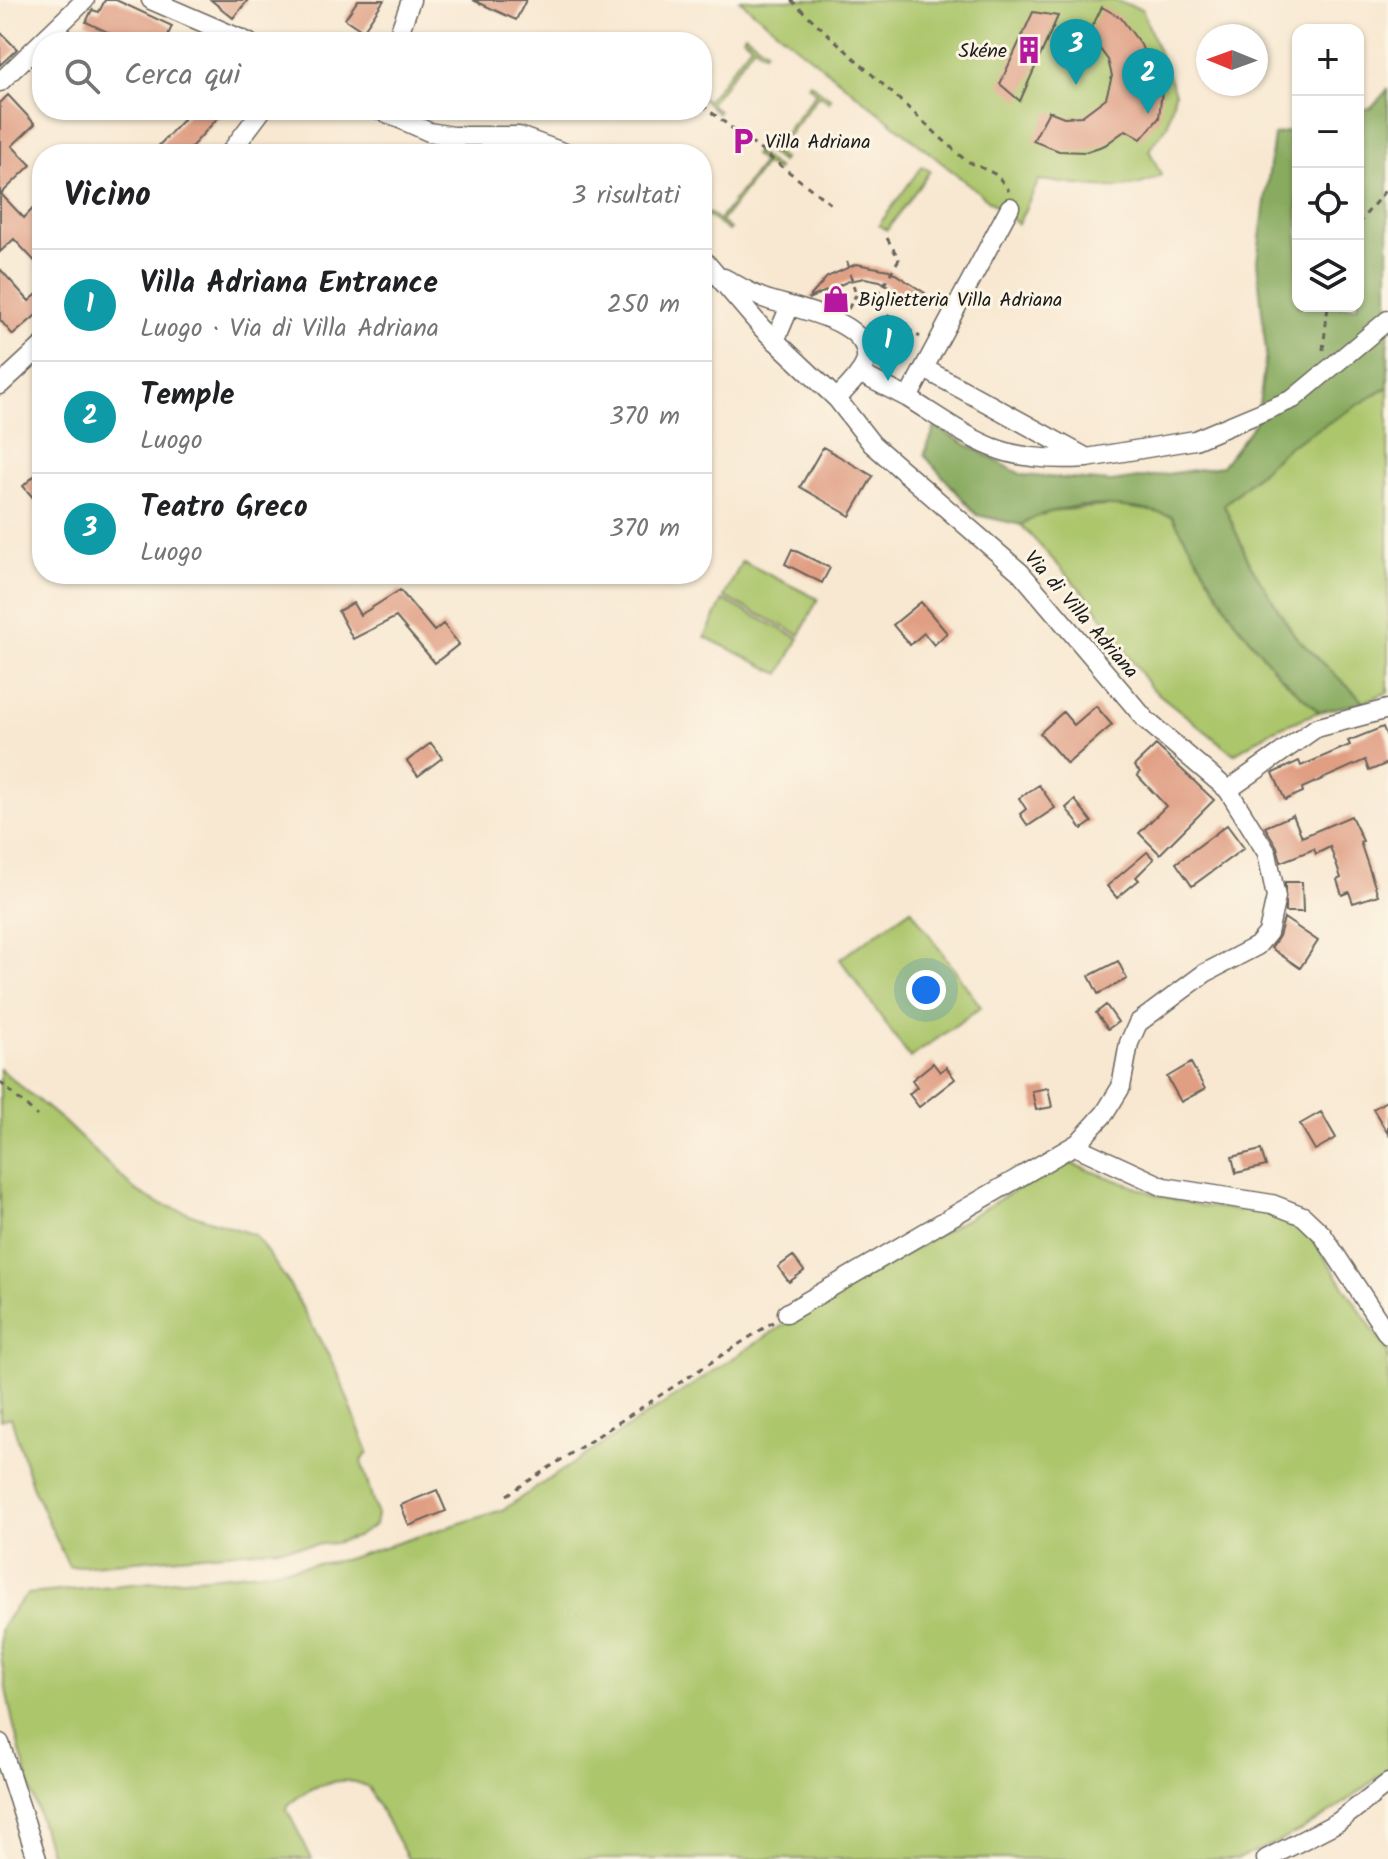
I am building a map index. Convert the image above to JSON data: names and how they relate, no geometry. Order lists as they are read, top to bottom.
{
  "streets": {
    "street": ["Via di Villa Adriana"]
  },
  "places": {
    "building": ["Skéne"],
    "parking": ["Villa Adriana"],
    "shop": ["Biglietteria Villa Adriana"]
  },
  "north": "left",
  "page": {
    "pins": ["3", "2", "1"],
    "map_buttons": ["+", "−"],
    "search": "Cerca qui",
    "heading": ["Vicino", "3 risultati"],
    "list": [
      {
        "mark": "1",
        "name": "Villa Adriana Entrance",
        "note": "Luogo · Via di Villa Adriana",
        "value": "250 m"
      },
      {
        "mark": "2",
        "name": "Temple",
        "note": "Luogo",
        "value": "370 m"
      },
      {
        "mark": "3",
        "name": "Teatro Greco",
        "note": "Luogo",
        "value": "370 m"
      }
    ]
  }
}
